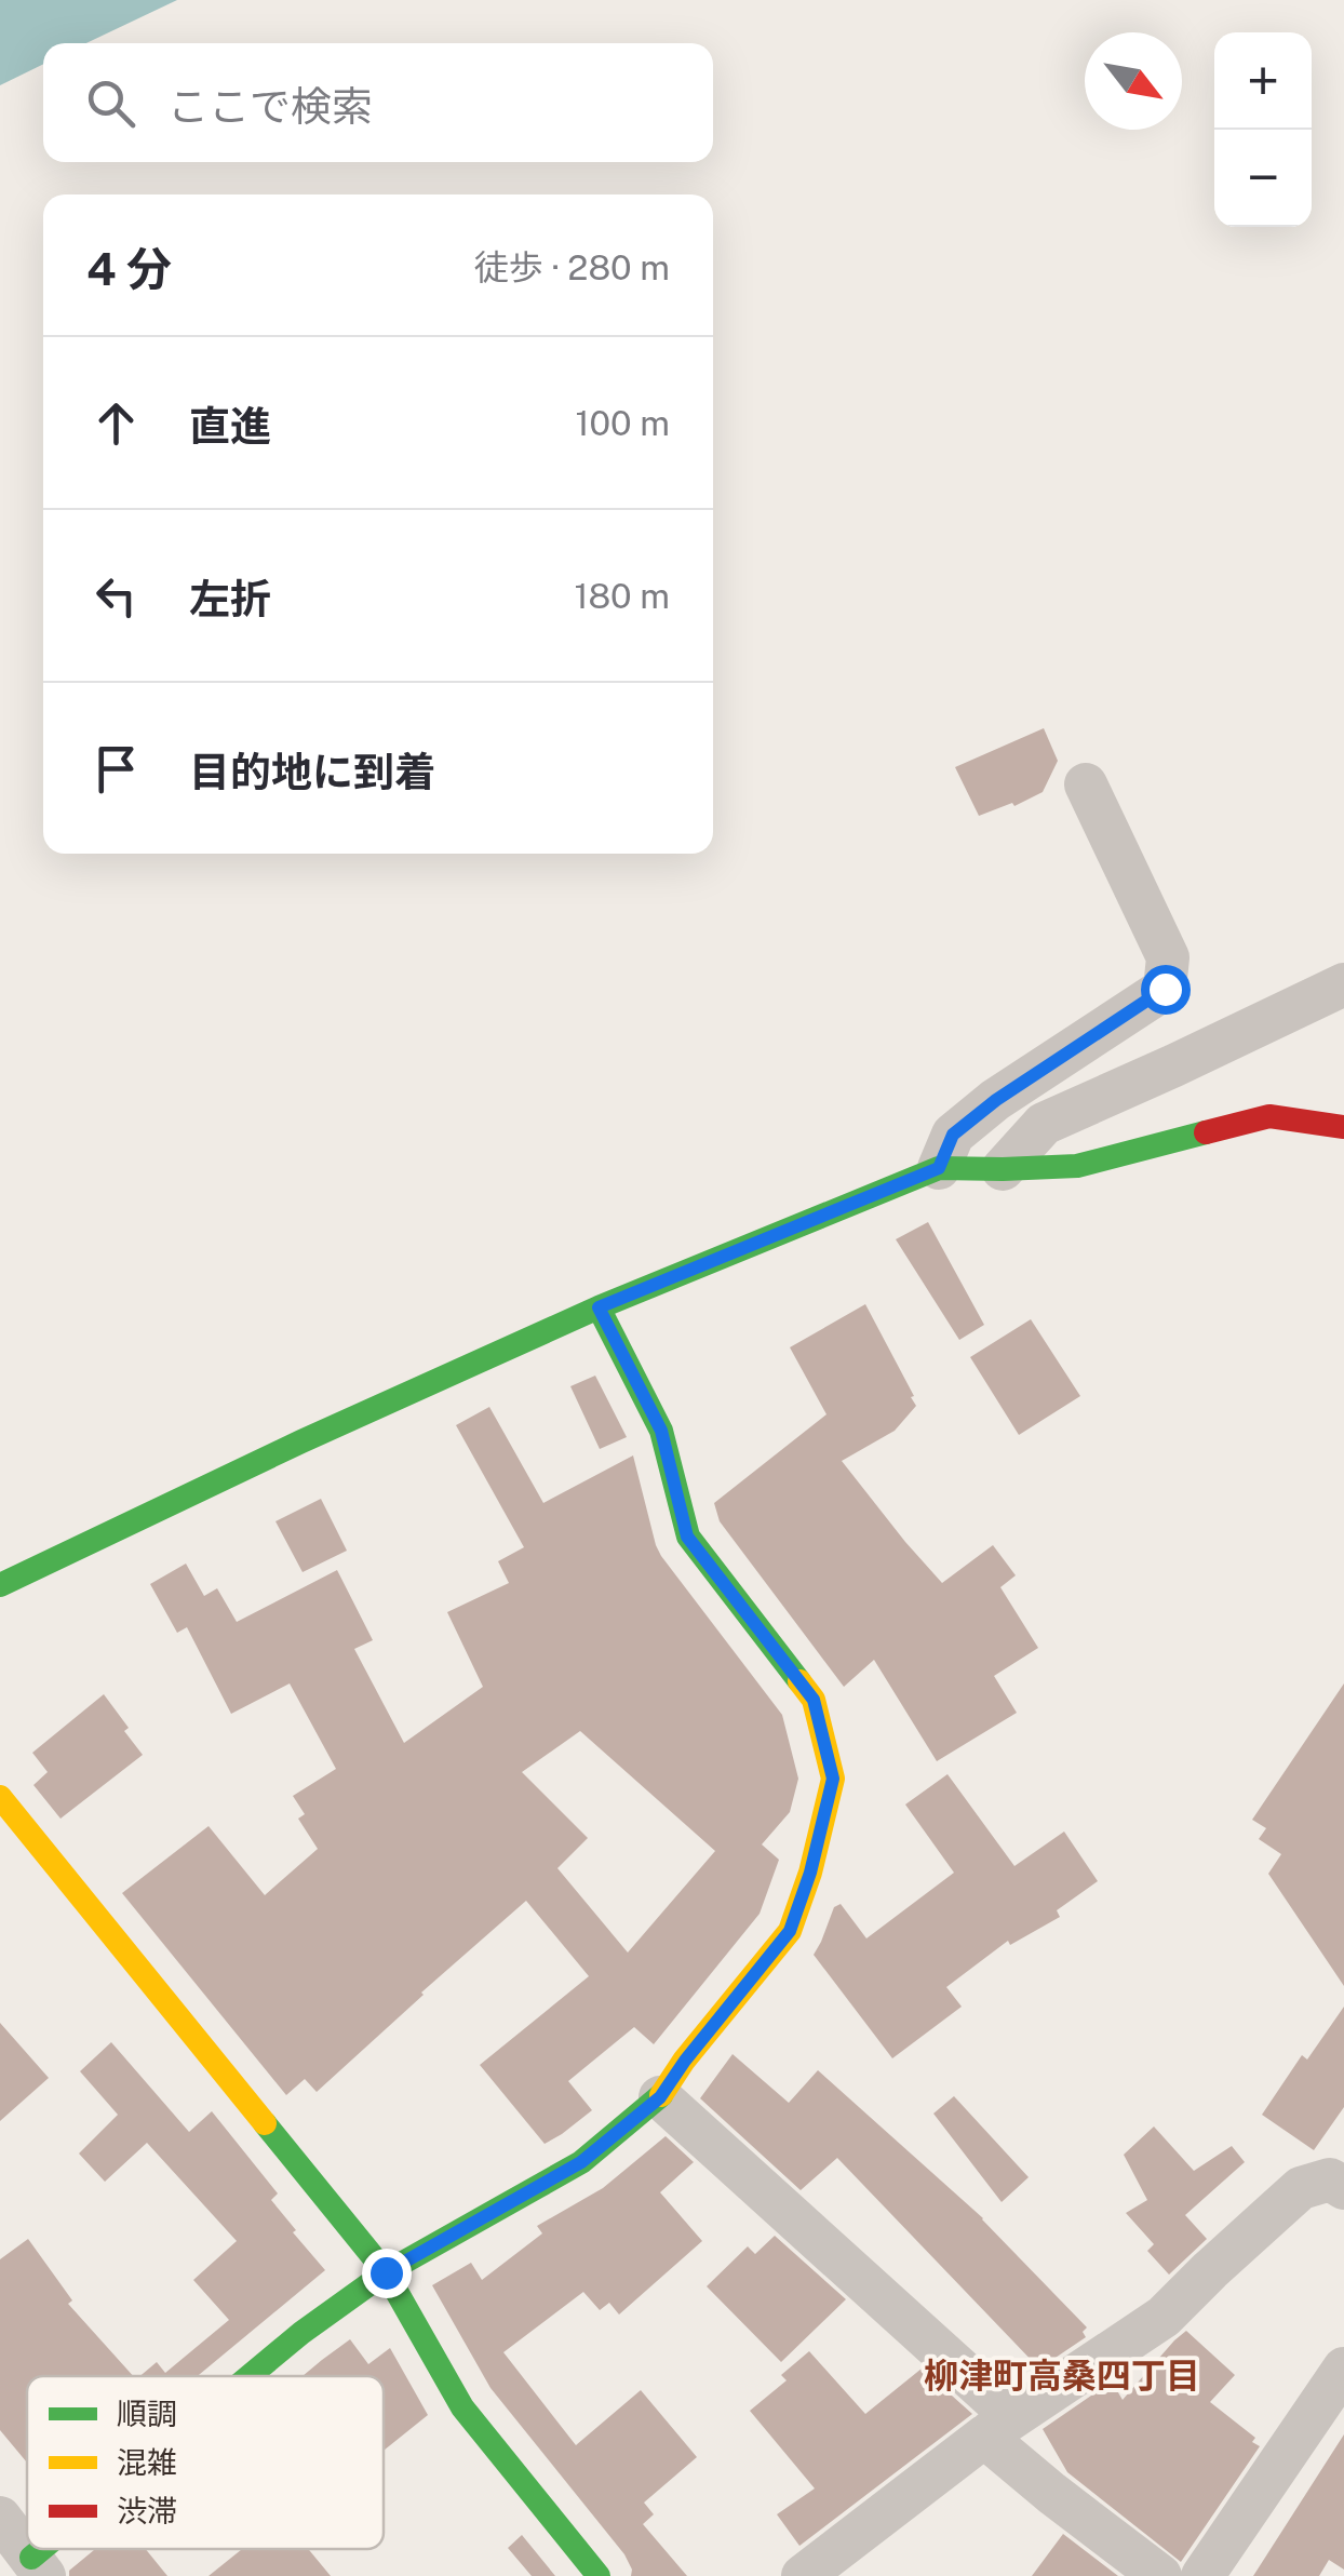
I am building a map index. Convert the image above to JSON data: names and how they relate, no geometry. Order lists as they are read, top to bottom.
{
  "districts": ["柳津町高桑四丁目"],
  "legend": ["順調", "混雑", "渋滞"],
  "north": "bottom right",
  "page": {
    "map_buttons": ["+", "−"],
    "search": "ここで検索",
    "heading": ["4 分", "徒歩 · 280 m"],
    "list": [
      ["直進", "100 m"],
      ["左折", "180 m"],
      "目的地に到着"
    ]
  }
}
